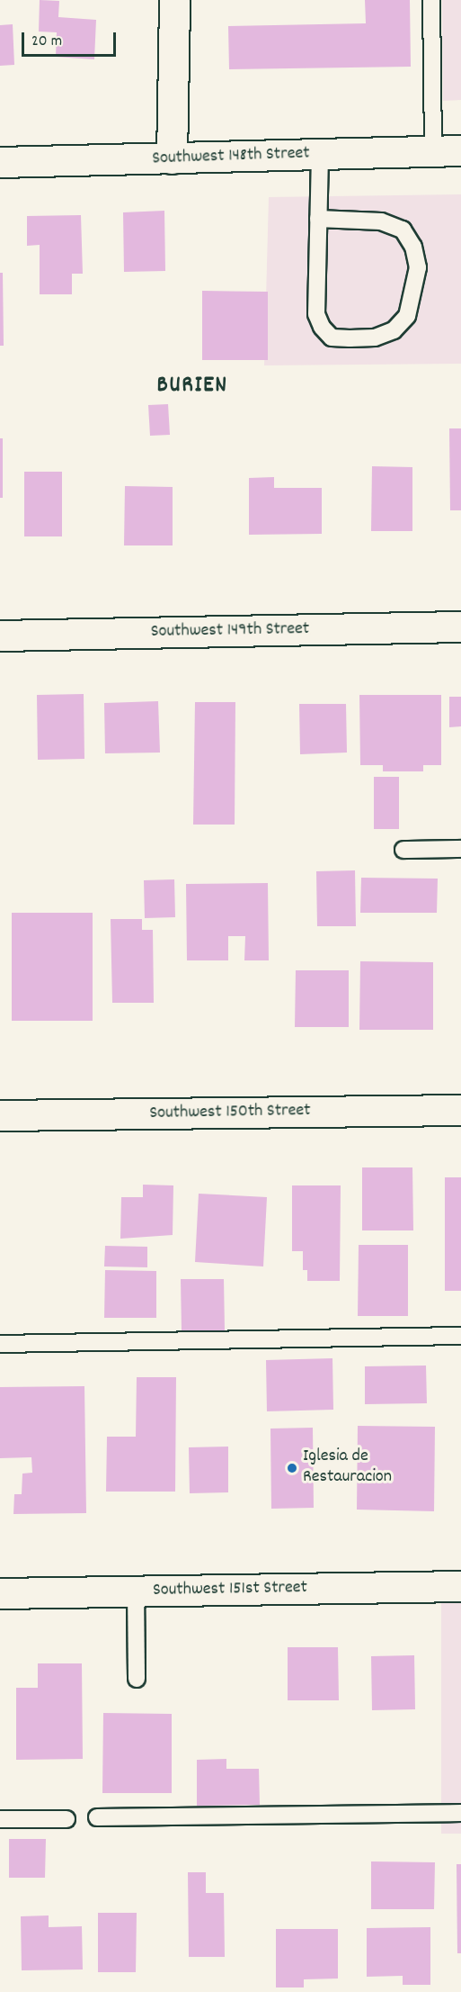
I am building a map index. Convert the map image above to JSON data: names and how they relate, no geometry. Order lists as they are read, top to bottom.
{
  "streets": {
    "street": [
      "Southwest 148th Street",
      "Southwest 149th Street",
      "Southwest 150th Street",
      "Southwest 151st Street"
    ]
  },
  "districts": ["BURIEN"],
  "places": ["Iglesia de Restauracion"],
  "scale_bar": "20 m"
}
